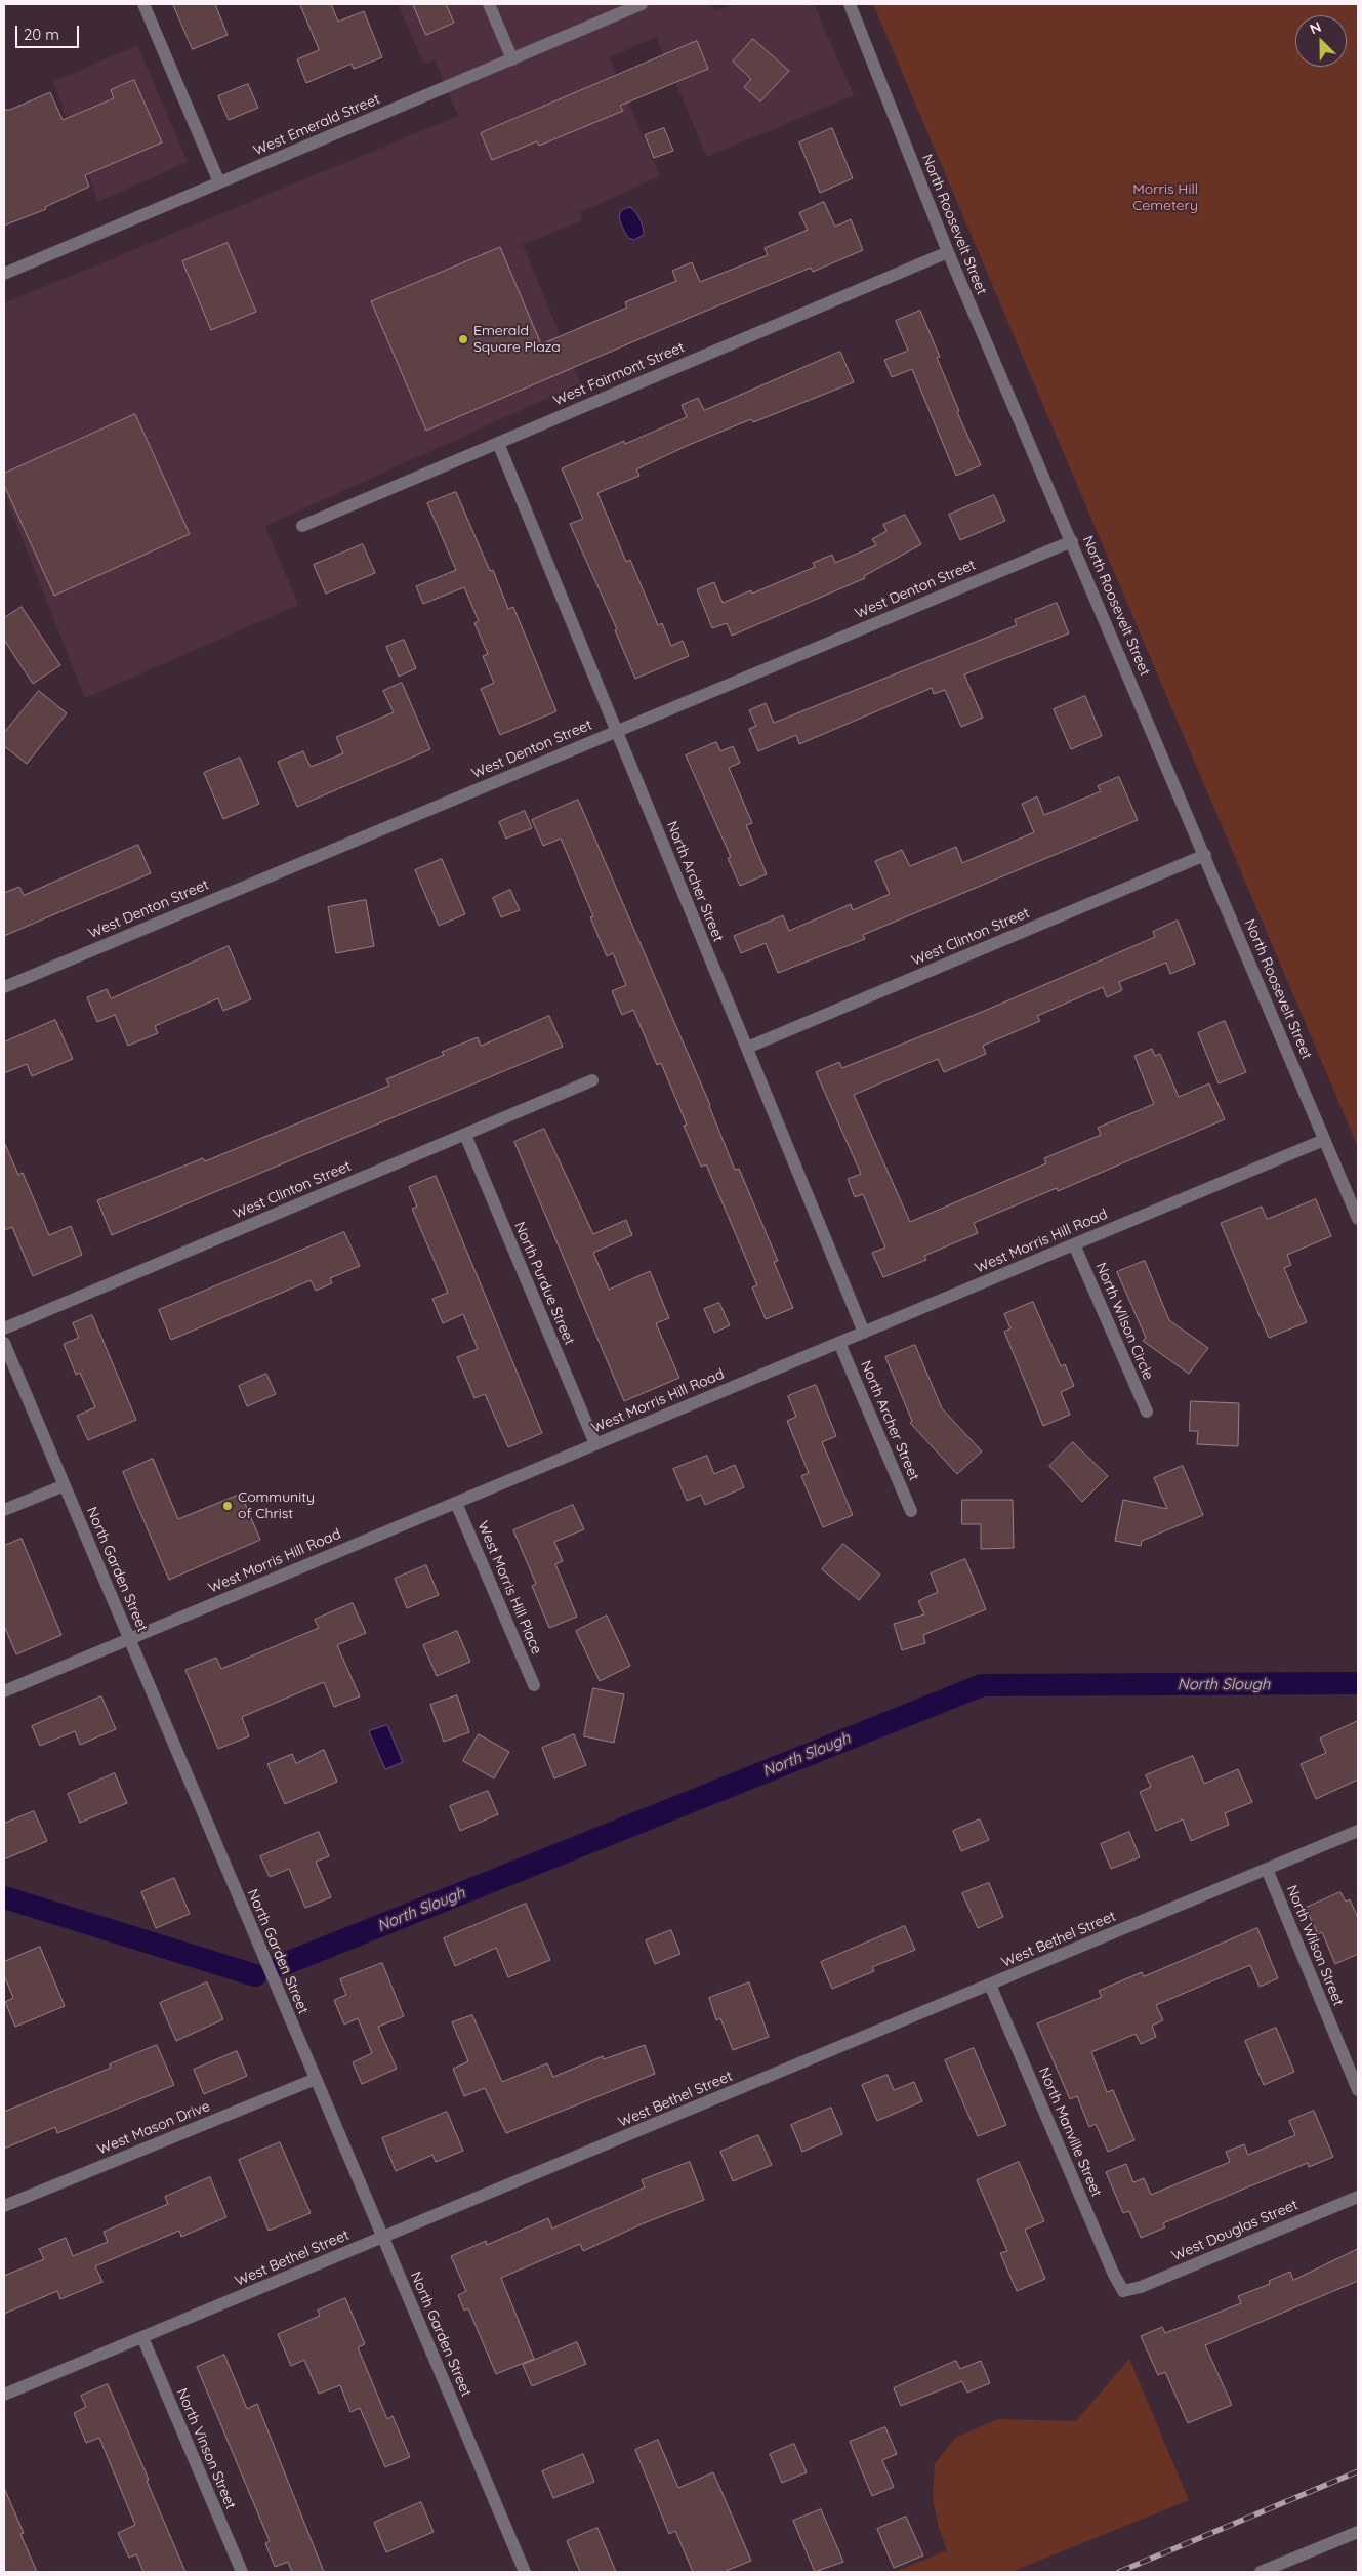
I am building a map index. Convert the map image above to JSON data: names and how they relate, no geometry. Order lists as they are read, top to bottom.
{
  "streets": {
    "street": [
      "West Emerald Street",
      "North Roosevelt Street",
      "West Fairmont Street",
      "West Denton Street",
      "North Archer Street",
      "West Clinton Street",
      "West Morris Hill Road",
      "North Purdue Street",
      "North Wilson Circle",
      "North Garden Street",
      "West Morris Hill Place",
      "West Bethel Street",
      "North Wilson Street",
      "West Mason Drive",
      "North Manville Street",
      "West Douglas Street",
      "North Vinson Street"
    ]
  },
  "crossings": [
    ["North Roosevelt Street", "West Fairmont Street"],
    ["North Roosevelt Street", "West Denton Street"],
    ["North Roosevelt Street", "West Clinton Street"],
    ["North Roosevelt Street", "West Morris Hill Road"],
    ["West Fairmont Street", "North Archer Street"],
    ["West Denton Street", "North Archer Street"],
    ["North Archer Street", "West Clinton Street"],
    ["North Archer Street", "West Morris Hill Road"],
    ["West Clinton Street", "North Purdue Street"],
    ["West Morris Hill Road", "North Purdue Street"],
    ["West Morris Hill Road", "North Wilson Circle"],
    ["West Morris Hill Road", "North Garden Street"],
    ["West Morris Hill Road", "West Morris Hill Place"],
    ["North Garden Street", "West Bethel Street"],
    ["North Garden Street", "West Mason Drive"],
    ["West Bethel Street", "North Wilson Street"],
    ["West Bethel Street", "North Manville Street"],
    ["West Bethel Street", "North Vinson Street"],
    ["North Manville Street", "West Douglas Street"]
  ],
  "water": ["North Slough"],
  "parks": ["Morris Hill Cemetery"],
  "places": ["Emerald Square Plaza", "Community of Christ"],
  "scale_bar": "20 m",
  "north": "top left"
}
